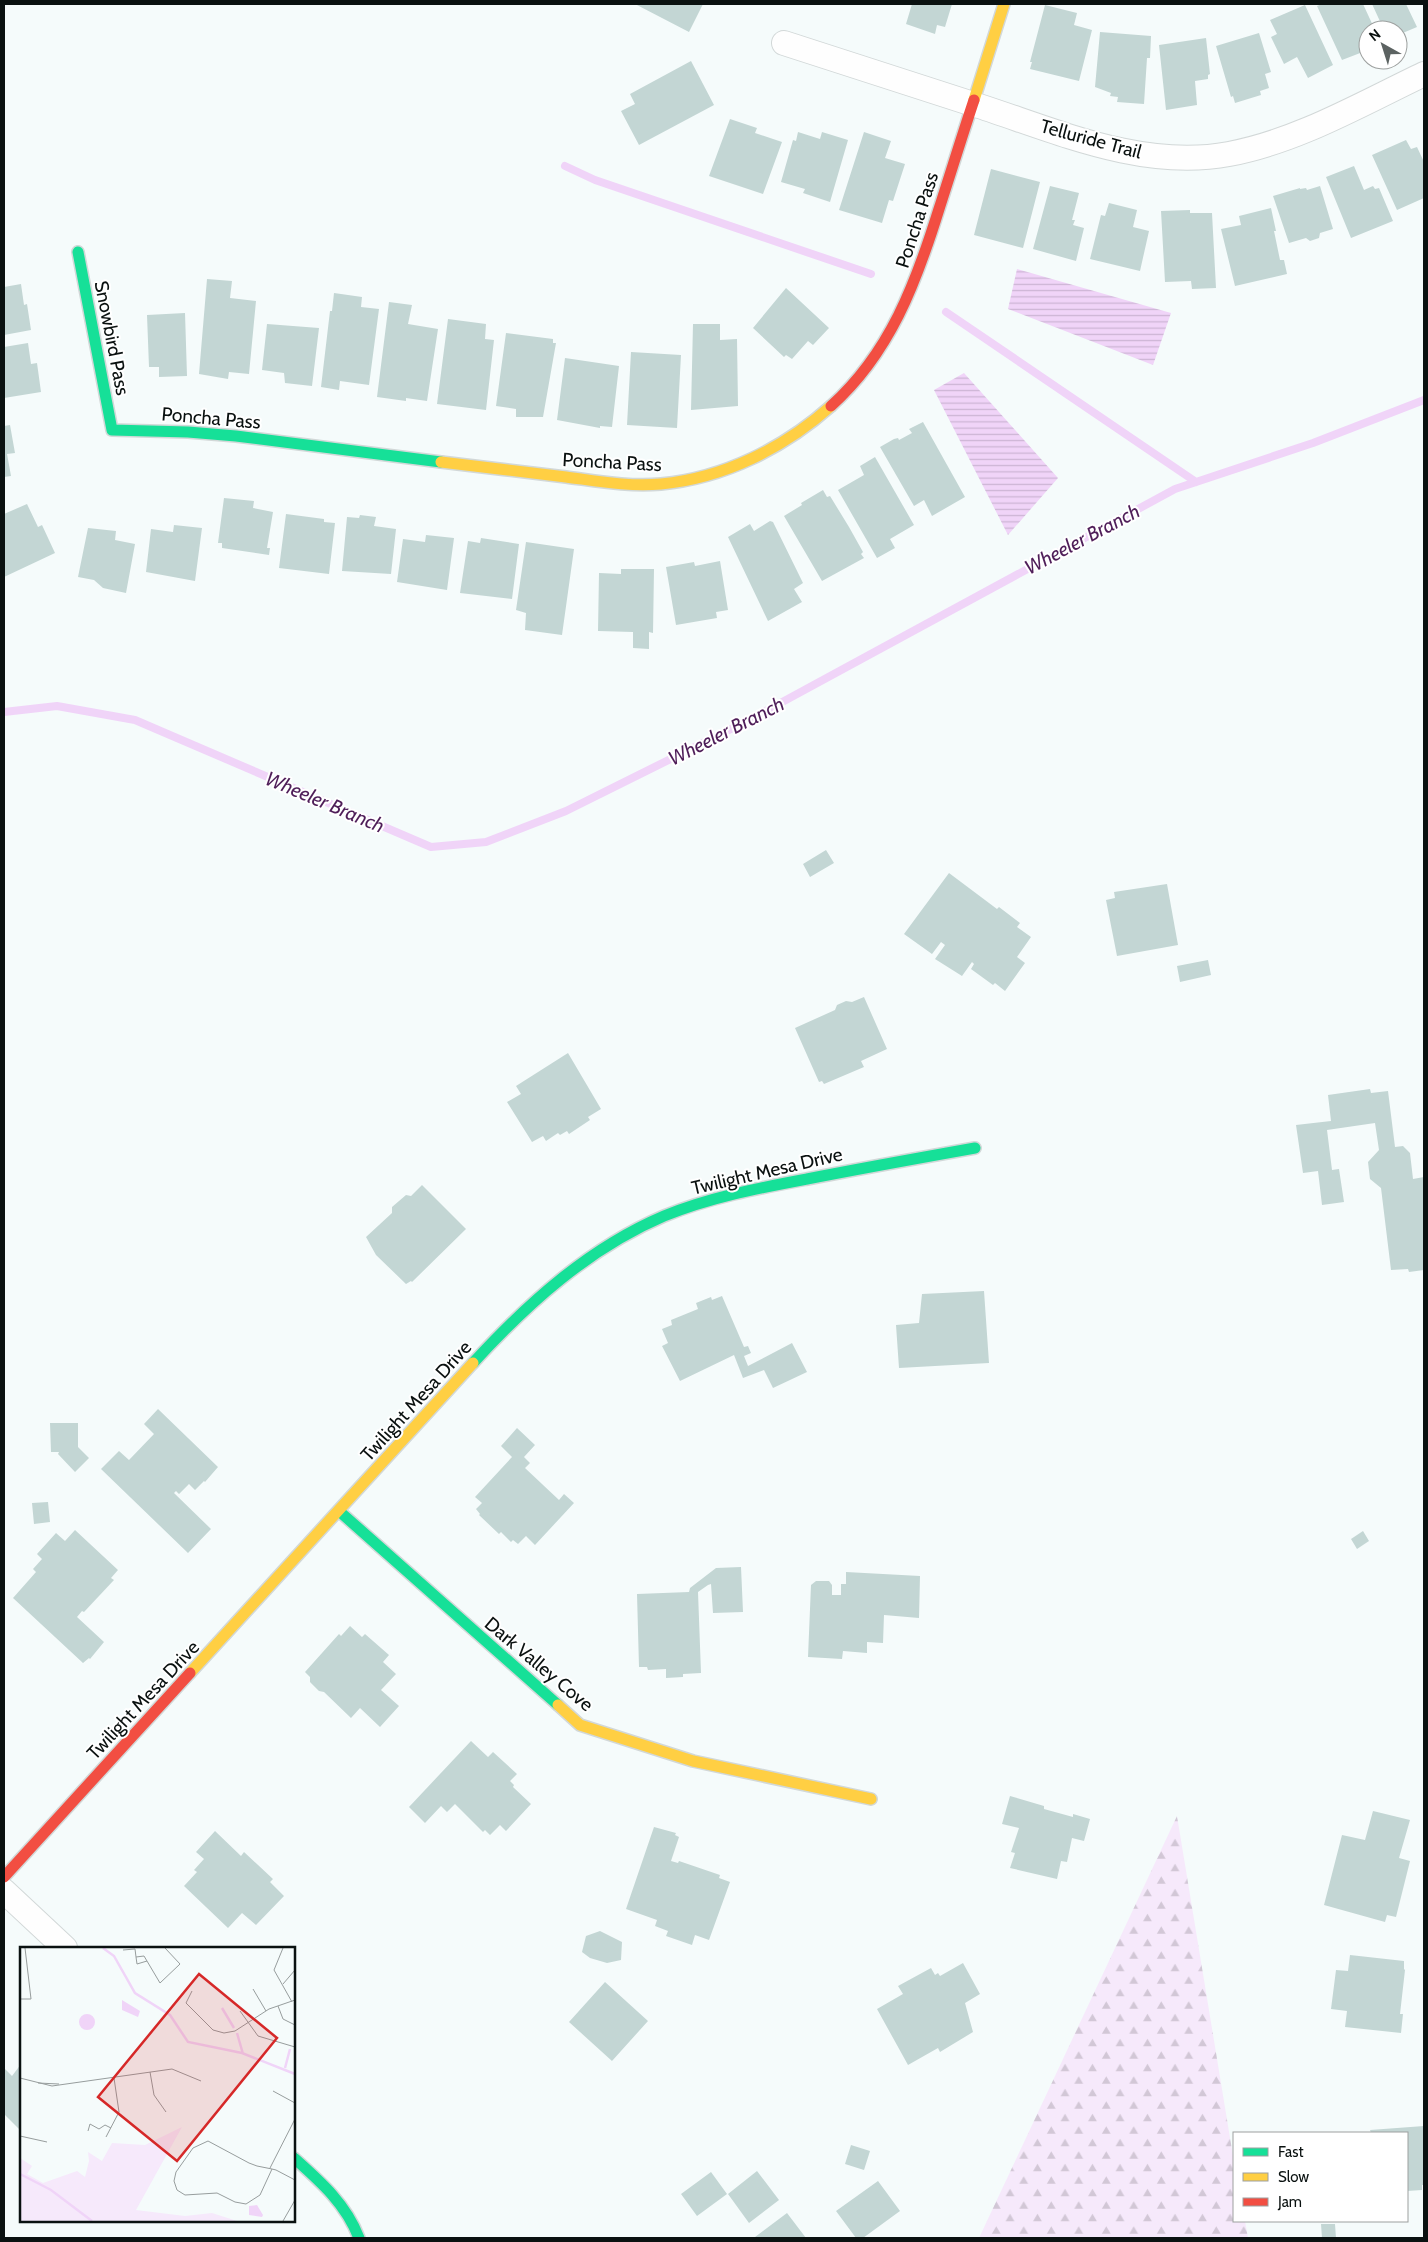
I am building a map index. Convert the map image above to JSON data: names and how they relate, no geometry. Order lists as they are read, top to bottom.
{
  "streets": {
    "street": [
      "Telluride Trail",
      "Poncha Pass",
      "Snowbird Pass",
      "Twilight Mesa Drive",
      "Dark Valley Cove"
    ]
  },
  "crossings": [
    ["Telluride Trail", "Poncha Pass"],
    ["Poncha Pass", "Snowbird Pass"],
    ["Twilight Mesa Drive", "Dark Valley Cove"]
  ],
  "water": ["Wheeler Branch"],
  "legend": ["Fast", "Slow", "Jam"],
  "north": "top left"
}
